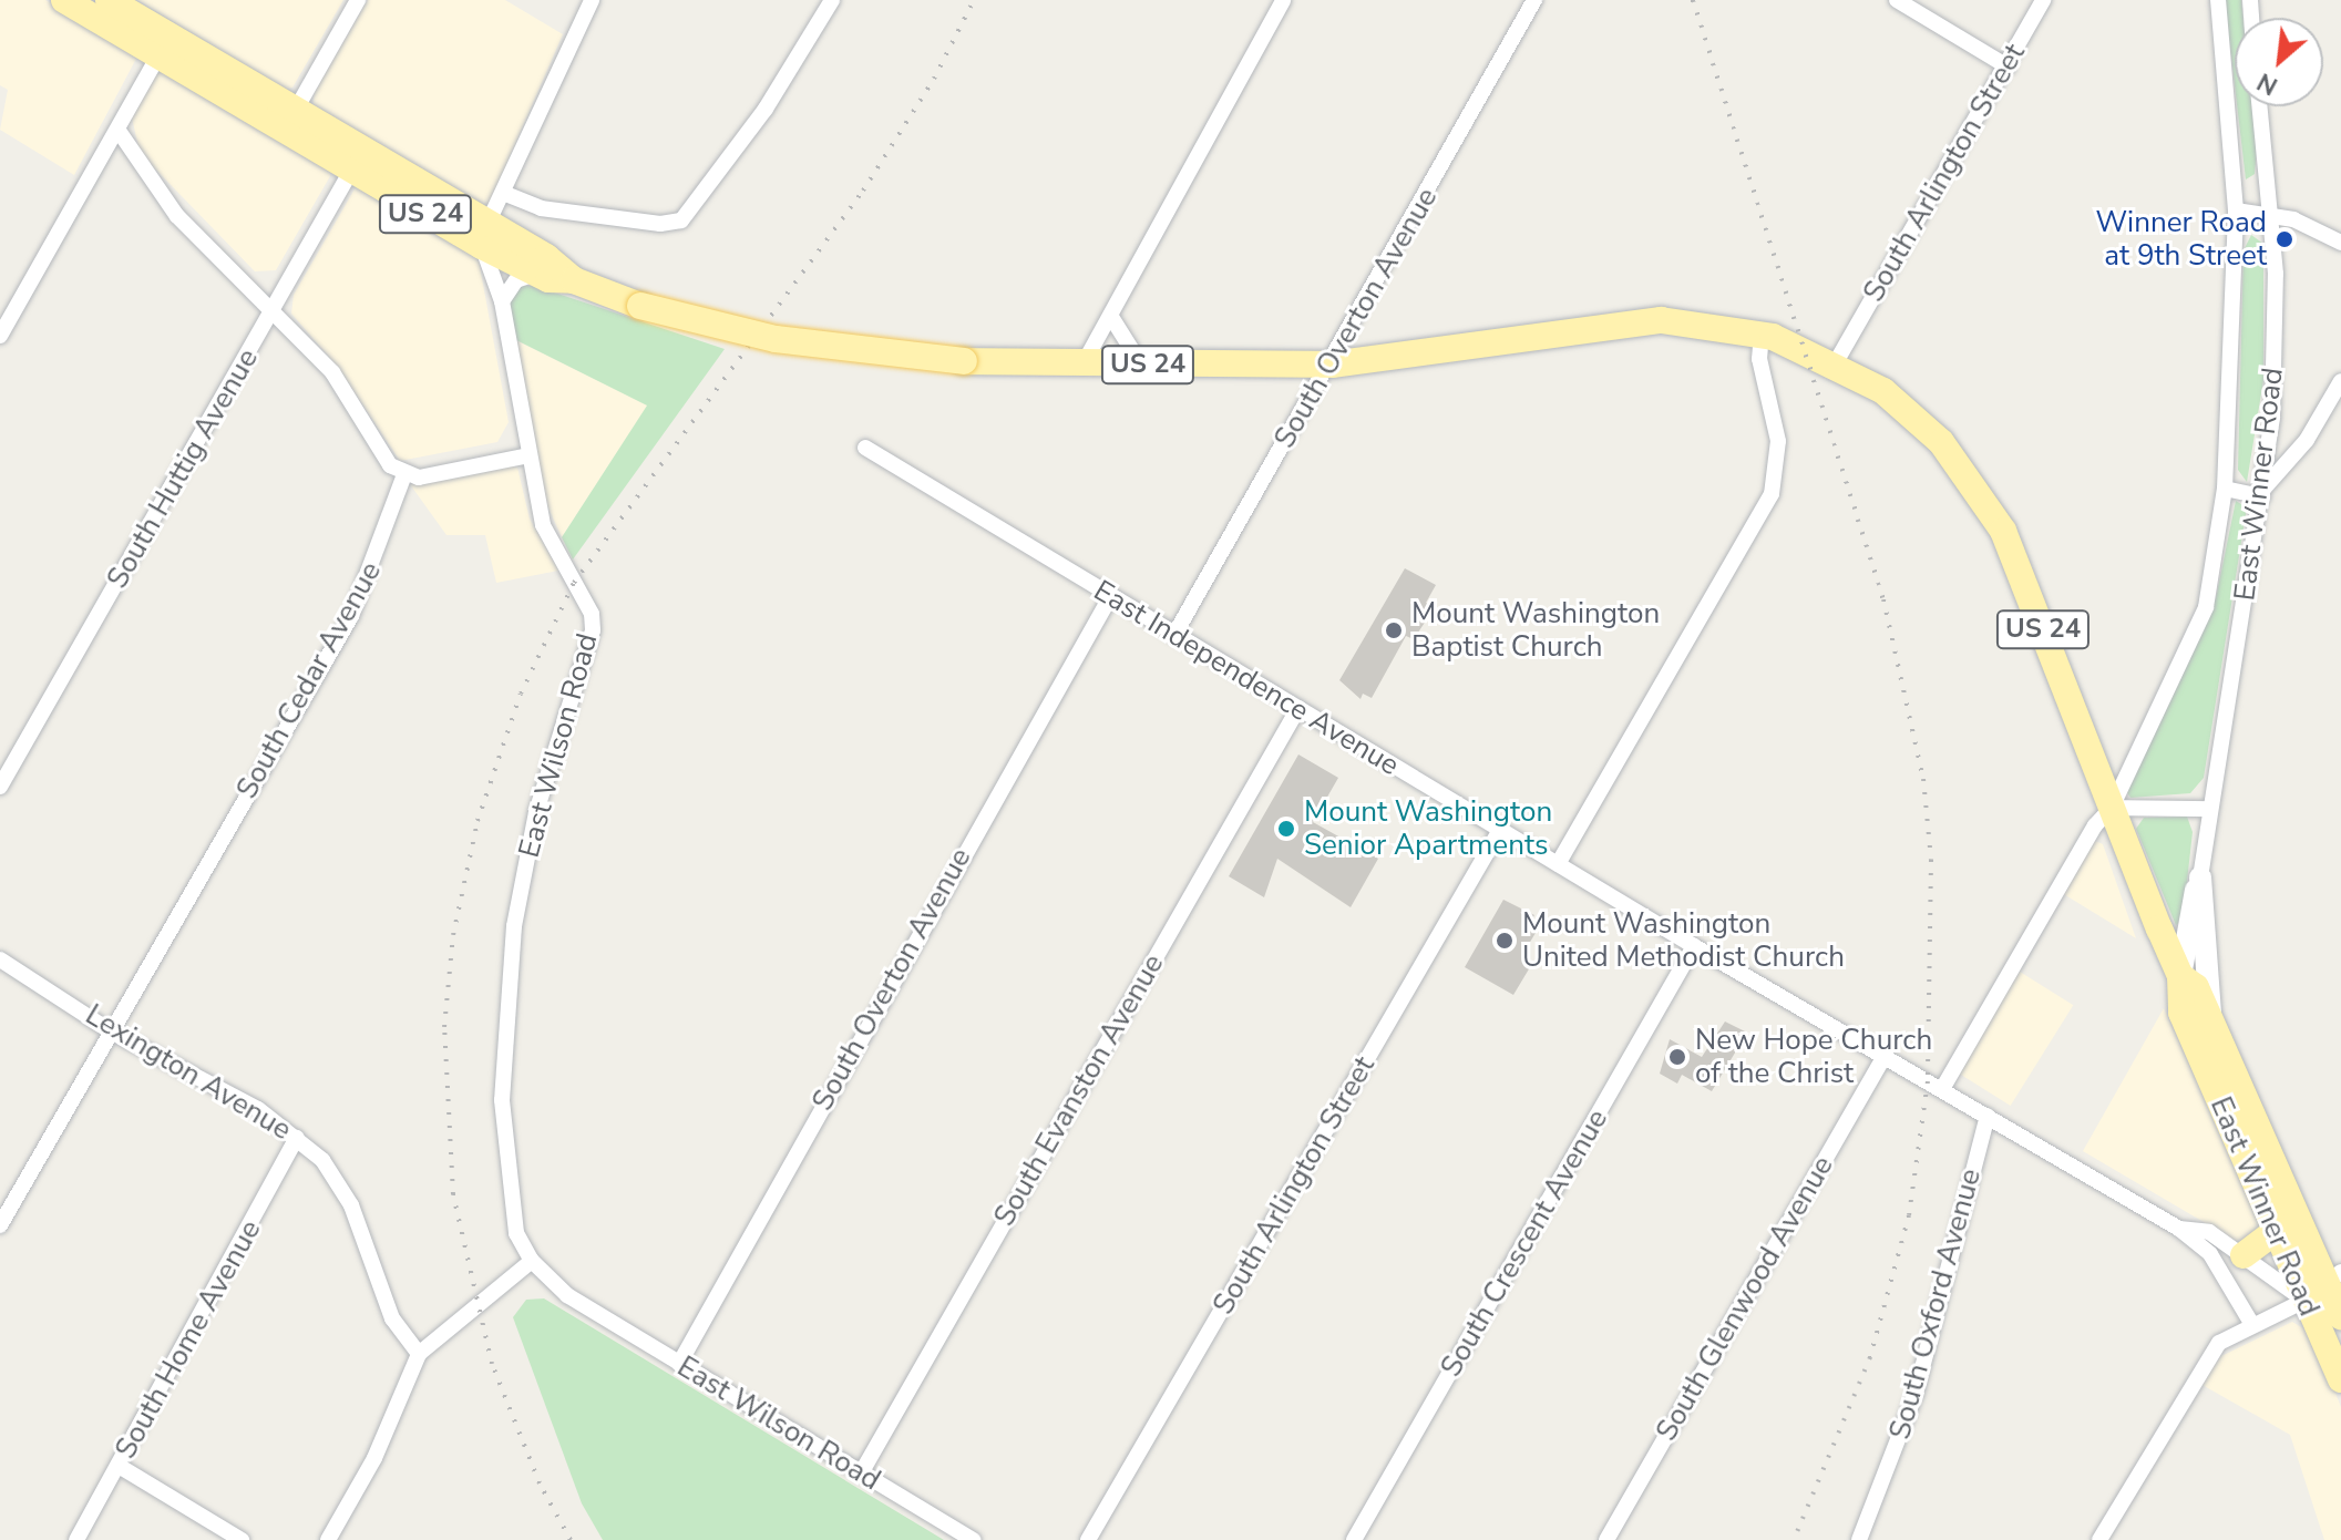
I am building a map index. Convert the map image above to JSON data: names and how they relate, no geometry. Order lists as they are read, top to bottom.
{
  "streets": {
    "main road": ["US 24", "East Winner Road"],
    "street": [
      "South Arlington Street",
      "South Overton Avenue",
      "South Huttig Avenue",
      "East Independence Avenue",
      "South Cedar Avenue",
      "East Wilson Road",
      "Lexington Avenue",
      "South Evanston Avenue",
      "South Crescent Avenue",
      "South Glenwood Avenue",
      "South Oxford Avenue",
      "South Home Avenue"
    ]
  },
  "crossings": [
    ["South Arlington Street", "US 24"],
    ["South Arlington Street", "East Independence Avenue"],
    ["US 24", "South Overton Avenue"],
    ["US 24", "South Huttig Avenue"],
    ["US 24", "East Winner Road"],
    ["US 24", "East Wilson Road"],
    ["South Overton Avenue", "East Independence Avenue"],
    ["South Overton Avenue", "East Wilson Road"],
    ["East Winner Road", "East Independence Avenue"],
    ["East Independence Avenue", "South Evanston Avenue"],
    ["East Independence Avenue", "South Crescent Avenue"],
    ["East Independence Avenue", "South Glenwood Avenue"],
    ["East Independence Avenue", "South Oxford Avenue"],
    ["South Cedar Avenue", "Lexington Avenue"],
    ["East Wilson Road", "South Evanston Avenue"],
    ["Lexington Avenue", "South Home Avenue"]
  ],
  "places": [
    "Winner Road at 9th Street",
    "Mount Washington Baptist Church",
    "Mount Washington Senior Apartments",
    "Mount Washington United Methodist Church",
    "New Hope Church of the Christ"
  ],
  "north": "bottom left"
}
